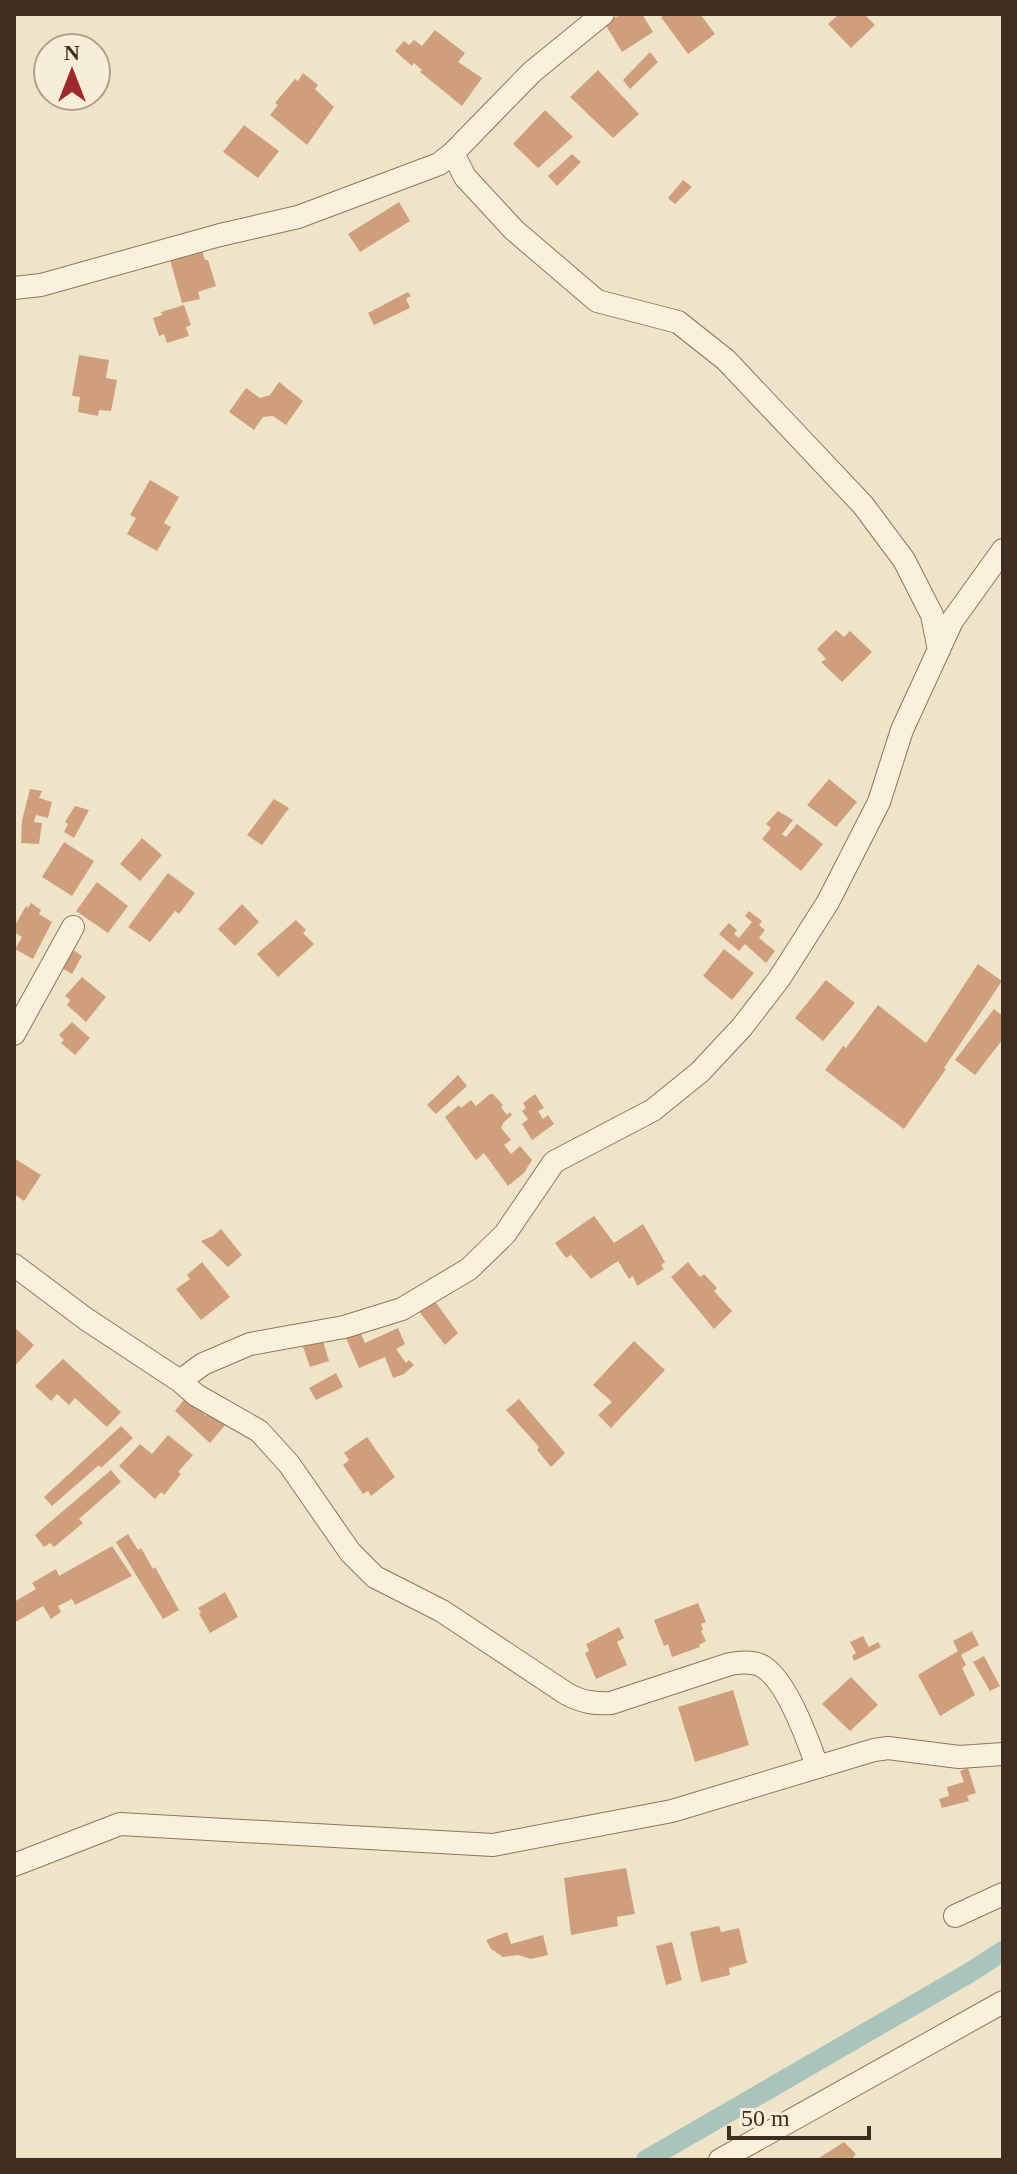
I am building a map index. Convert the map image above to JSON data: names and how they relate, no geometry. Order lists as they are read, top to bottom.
{
  "scale_bar": "50 m",
  "north": "top"
}
